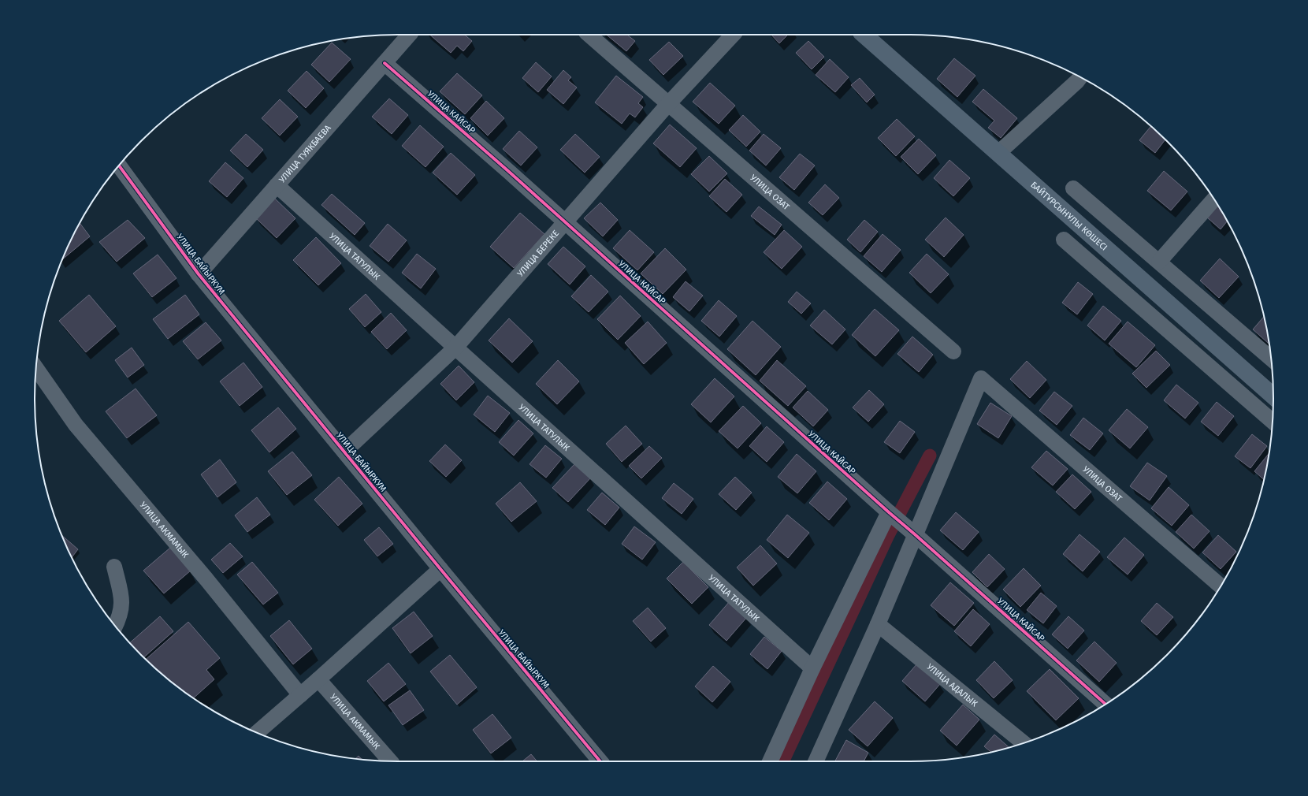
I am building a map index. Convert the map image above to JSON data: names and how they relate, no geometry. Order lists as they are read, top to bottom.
{
  "streets": {
    "main road": ["БАЙТҰРСЫНҰЛЫ КӨШЕСІ"],
    "street": [
      "УЛИЦА КАЙСАР",
      "УЛИЦА ТУЯКБАЕВА",
      "УЛИЦА ОЗАТ",
      "УЛИЦА БЕРЕКЕ",
      "УЛИЦА ТАТУЛЫК",
      "УЛИЦА БАЙЫРКУМ",
      "УЛИЦА АКМАМЫК",
      "УЛИЦА АДАЛЫК"
    ]
  },
  "crossings": [
    ["УЛИЦА КАЙСАР", "УЛИЦА ТУЯКБАЕВА"],
    ["УЛИЦА КАЙСАР", "УЛИЦА ОЗАТ"],
    ["УЛИЦА КАЙСАР", "УЛИЦА БЕРЕКЕ"],
    ["УЛИЦА ТУЯКБАЕВА", "УЛИЦА ТАТУЛЫК"],
    ["УЛИЦА ТУЯКБАЕВА", "УЛИЦА БАЙЫРКУМ"],
    ["УЛИЦА ОЗАТ", "УЛИЦА БЕРЕКЕ"],
    ["УЛИЦА БЕРЕКЕ", "УЛИЦА ТАТУЛЫК"],
    ["УЛИЦА БЕРЕКЕ", "УЛИЦА БАЙЫРКУМ"]
  ]
}
